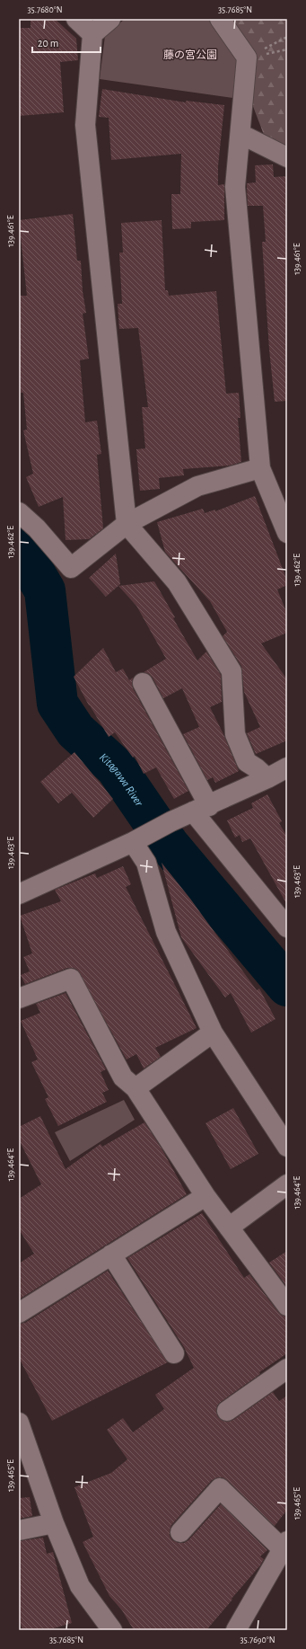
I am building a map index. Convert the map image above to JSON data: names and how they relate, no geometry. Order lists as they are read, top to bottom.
{
  "water": ["Kitagawa River"],
  "parks": ["藤の宮公園"],
  "scale_bar": "20 m",
  "coordinates": [
    "35.7680°N",
    "35.7685°N",
    "139.461°E",
    "139.462°E",
    "139.463°E",
    "139.464°E",
    "139.465°E",
    "35.7690°N"
  ]
}
